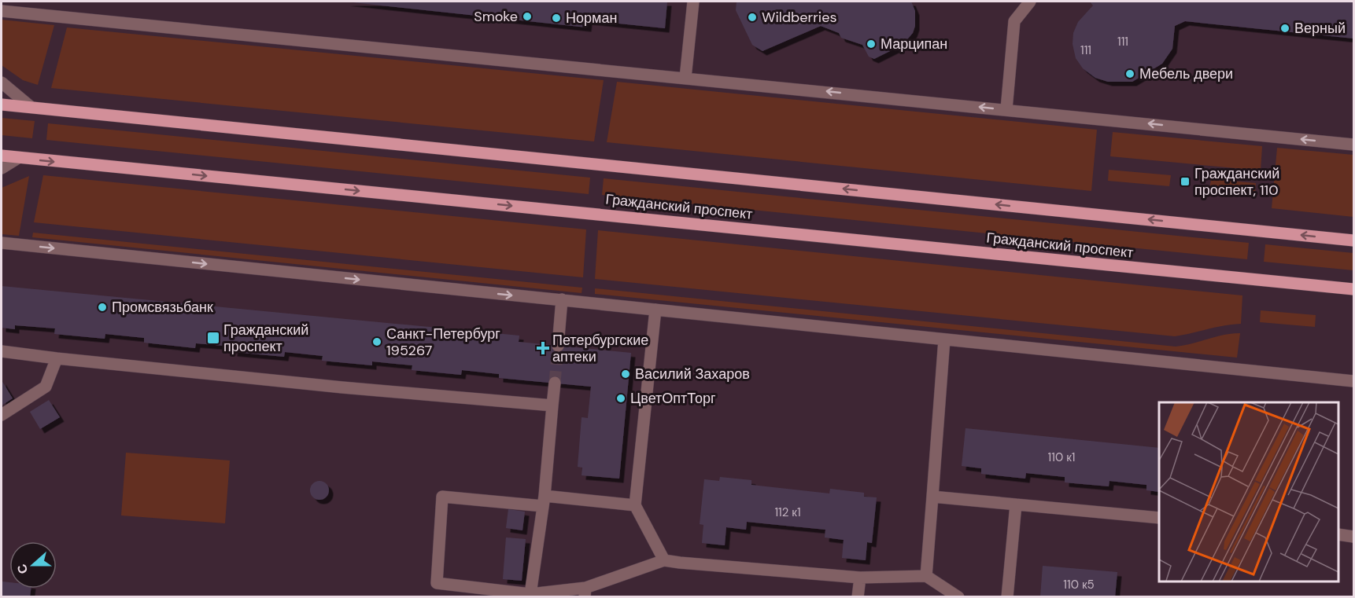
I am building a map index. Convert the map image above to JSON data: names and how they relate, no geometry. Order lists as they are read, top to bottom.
{
  "streets": {
    "main road": ["Гражданский проспект"]
  },
  "places": {
    "other": [
      "Smoke",
      "Wildberries",
      "Норман",
      "Верный",
      "Марципан",
      "Мебель двери",
      "Промсвязьбанк",
      "Санкт-Петербург 195267",
      "Василий Захаров",
      "ЦветОптТорг"
    ],
    "transit": ["Гражданский проспект, 110", "Гражданский проспект"],
    "health": ["Петербургские аптеки"]
  },
  "house_numbers": [
    "111",
    "111",
    "110 к1",
    "112 к1",
    "110 к5"
  ],
  "north": "left"
}
